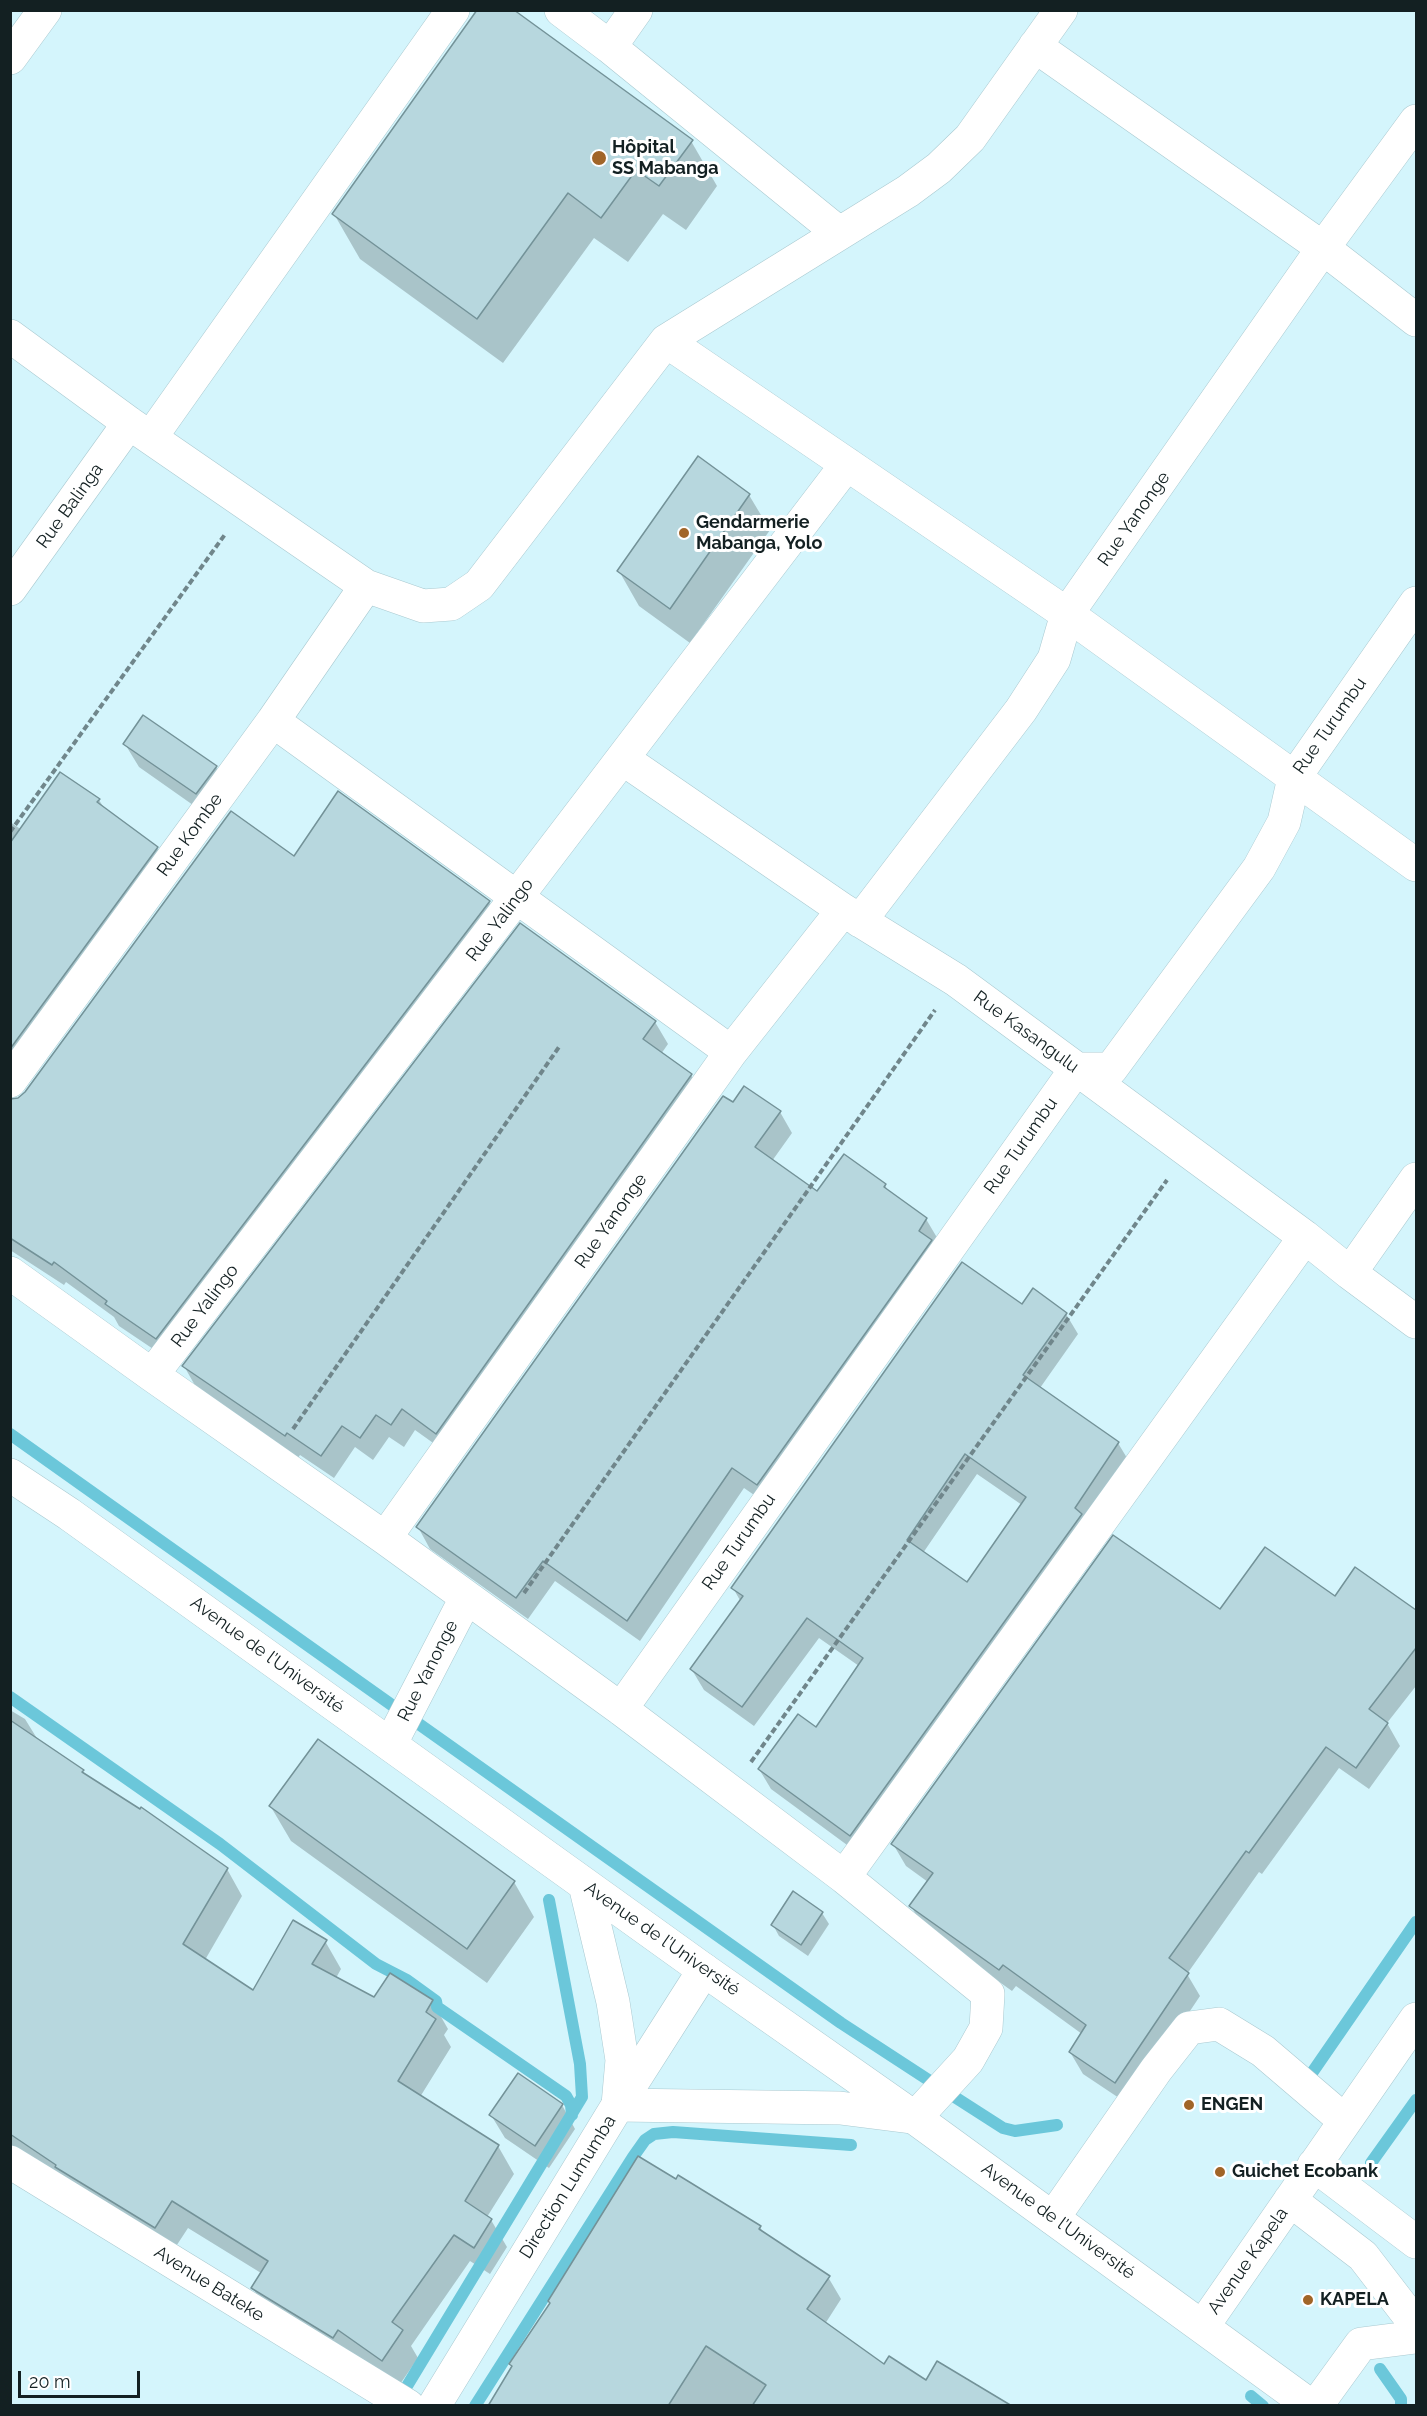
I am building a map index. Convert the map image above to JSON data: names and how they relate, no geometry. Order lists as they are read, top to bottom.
{
  "streets": {
    "street": [
      "Rue Balinga",
      "Rue Yanonge",
      "Rue Turumbu",
      "Rue Kombe",
      "Rue Yalingo",
      "Rue Kasangulu",
      "Avenue de l’Université",
      "Direction Lumumba",
      "Avenue Kapela",
      "Avenue Bateke"
    ]
  },
  "crossings": [
    ["Rue Yanonge", "Rue Kasangulu"],
    ["Rue Yanonge", "Avenue de l’Université"],
    ["Rue Turumbu", "Rue Kasangulu"],
    ["Rue Yalingo", "Rue Kasangulu"],
    ["Avenue de l’Université", "Direction Lumumba"],
    ["Avenue de l’Université", "Avenue Kapela"]
  ],
  "places": [
    "Hôpital SS Mabanga",
    "Gendarmerie Mabanga, Yolo",
    "ENGEN",
    "Guichet Ecobank",
    "KAPELA"
  ],
  "scale_bar": "20 m"
}
